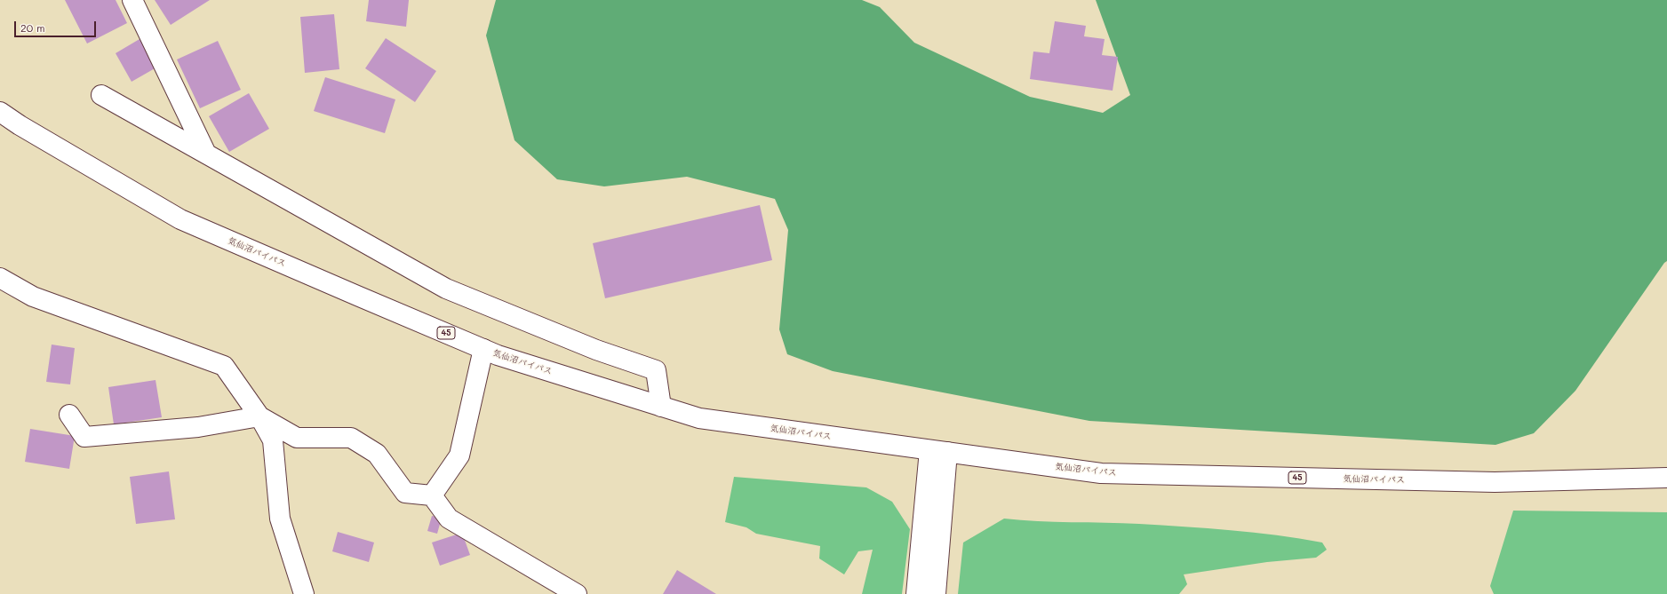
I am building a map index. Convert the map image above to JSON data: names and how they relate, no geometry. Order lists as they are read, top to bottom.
{
  "streets": {
    "main road": ["気仙沼バイパス", "45"]
  },
  "scale_bar": "20 m"
}
